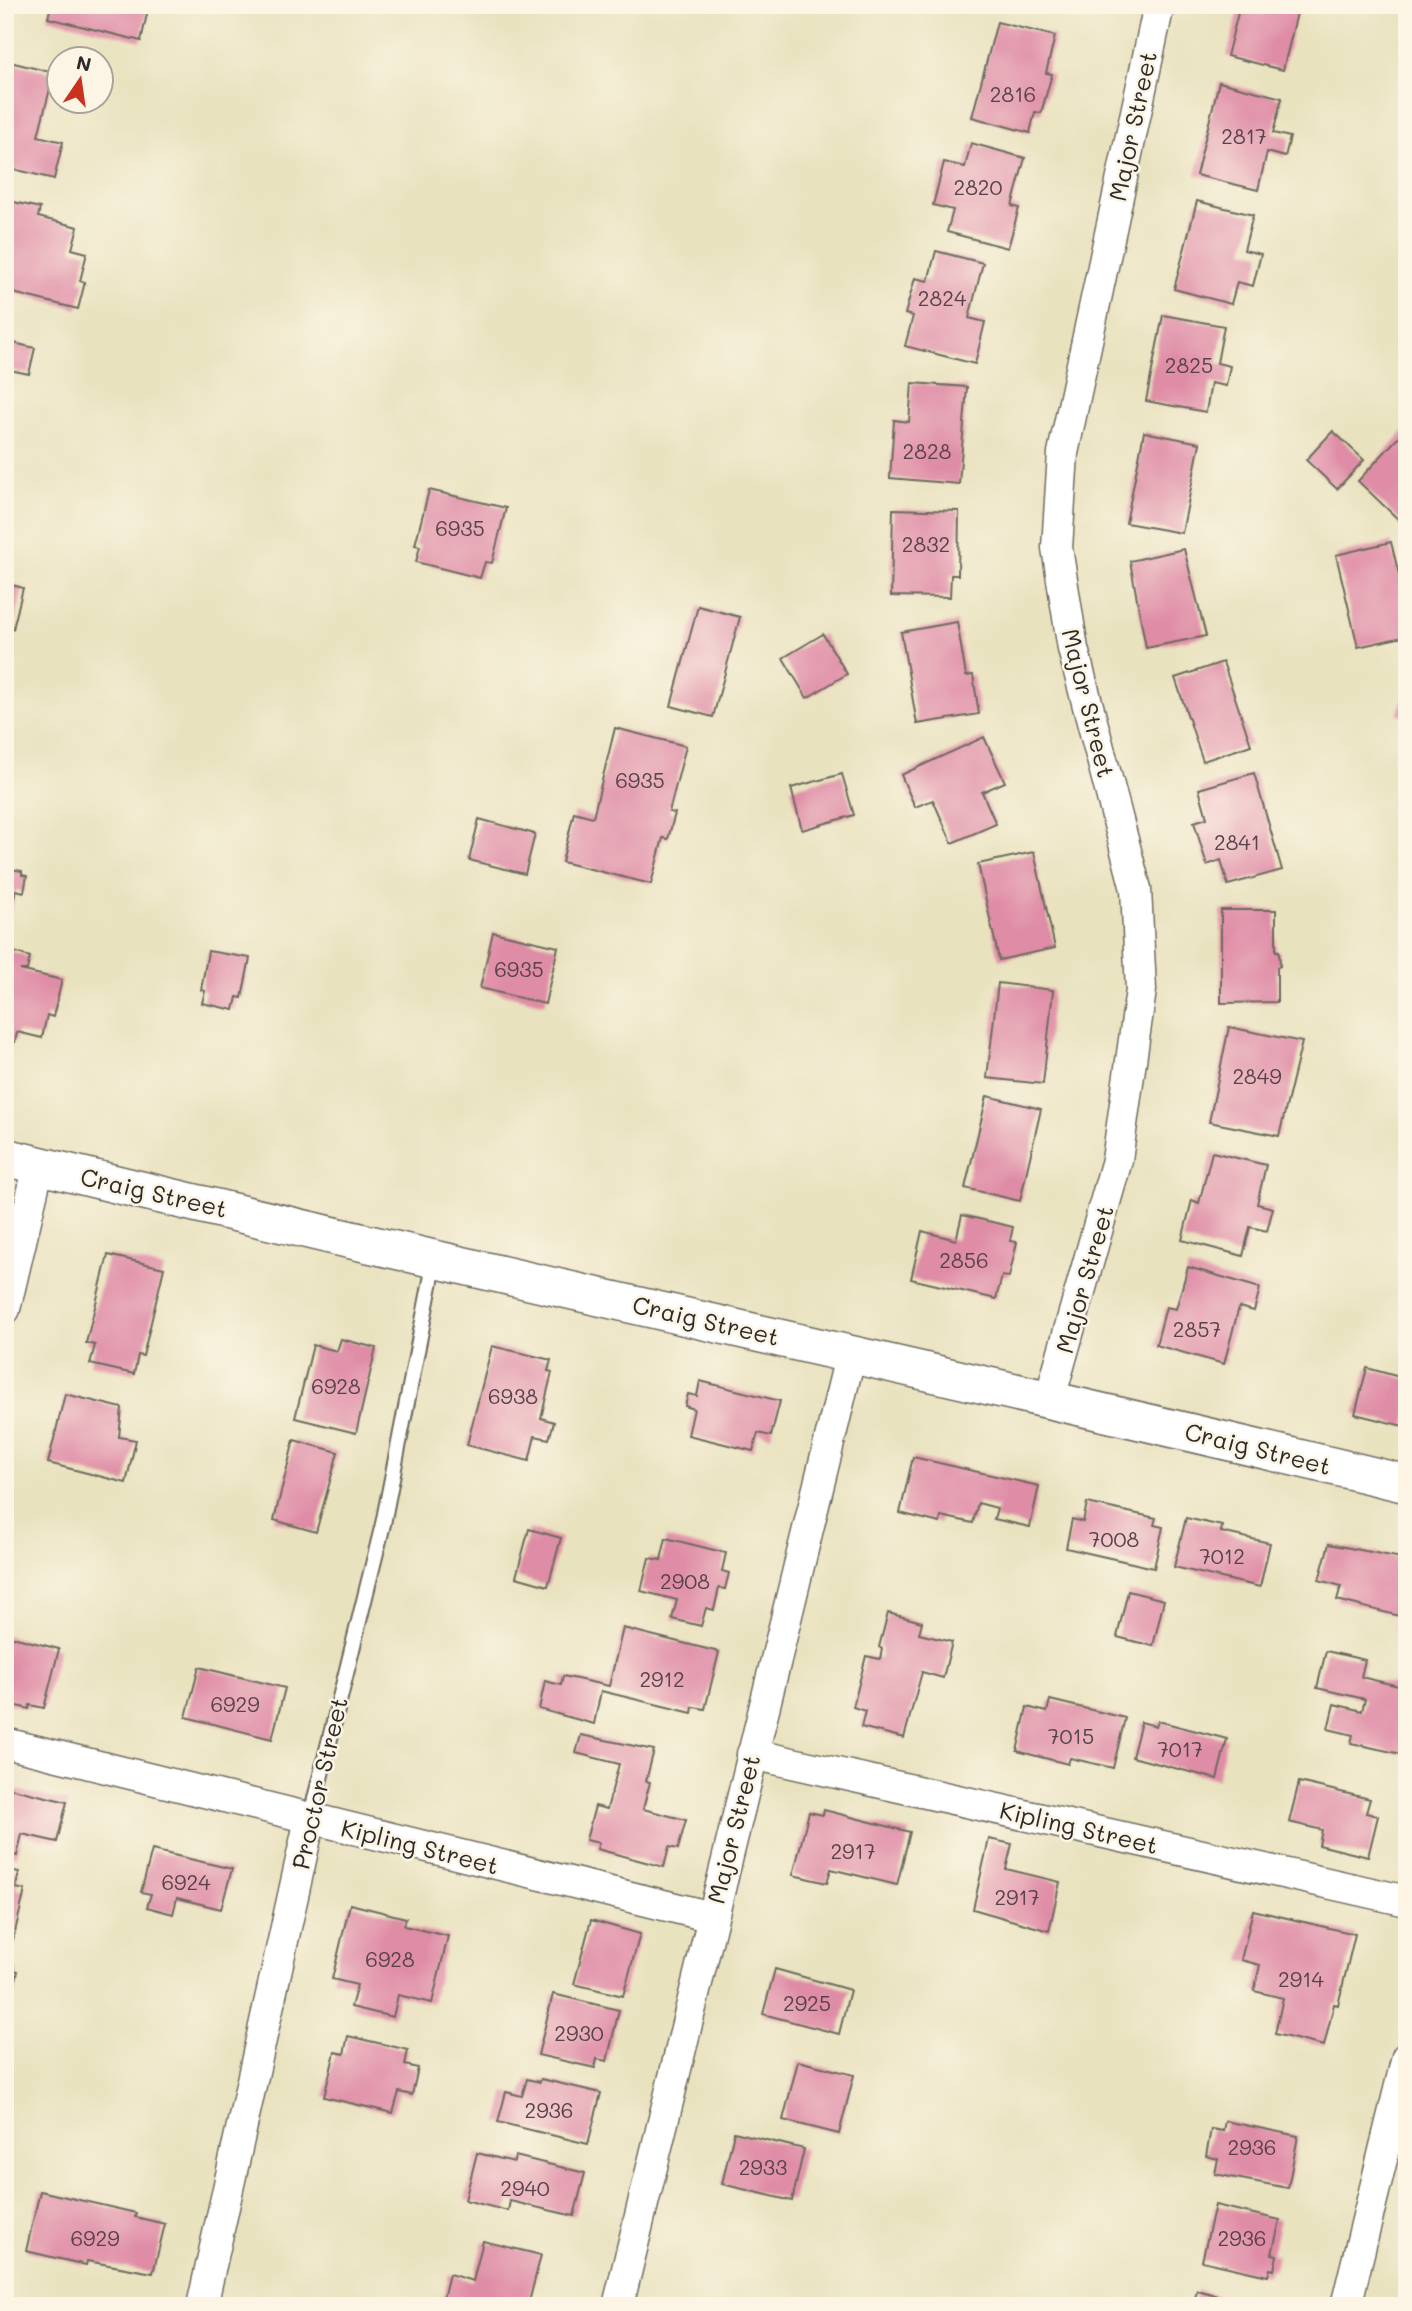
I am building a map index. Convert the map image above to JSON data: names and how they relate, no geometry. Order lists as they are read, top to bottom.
{
  "streets": {
    "street": [
      "Major Street",
      "Craig Street",
      "Proctor Street",
      "Kipling Street"
    ]
  },
  "crossings": [
    ["Major Street", "Craig Street"],
    ["Major Street", "Kipling Street"],
    ["Craig Street", "Proctor Street"],
    ["Proctor Street", "Kipling Street"]
  ],
  "house_numbers": [
    "2816",
    "2817",
    "2820",
    "2824",
    "2825",
    "2828",
    "6935",
    "2832",
    "6935",
    "2841",
    "6935",
    "2849",
    "2856",
    "2857",
    "6928",
    "6938",
    "7008",
    "7012",
    "2908",
    "2912",
    "6929",
    "7015",
    "7017",
    "2917",
    "6924",
    "2917",
    "6928",
    "2914",
    "2925",
    "2930",
    "2936",
    "2936",
    "2933",
    "2940",
    "6929",
    "2936"
  ],
  "north": "top"
}
